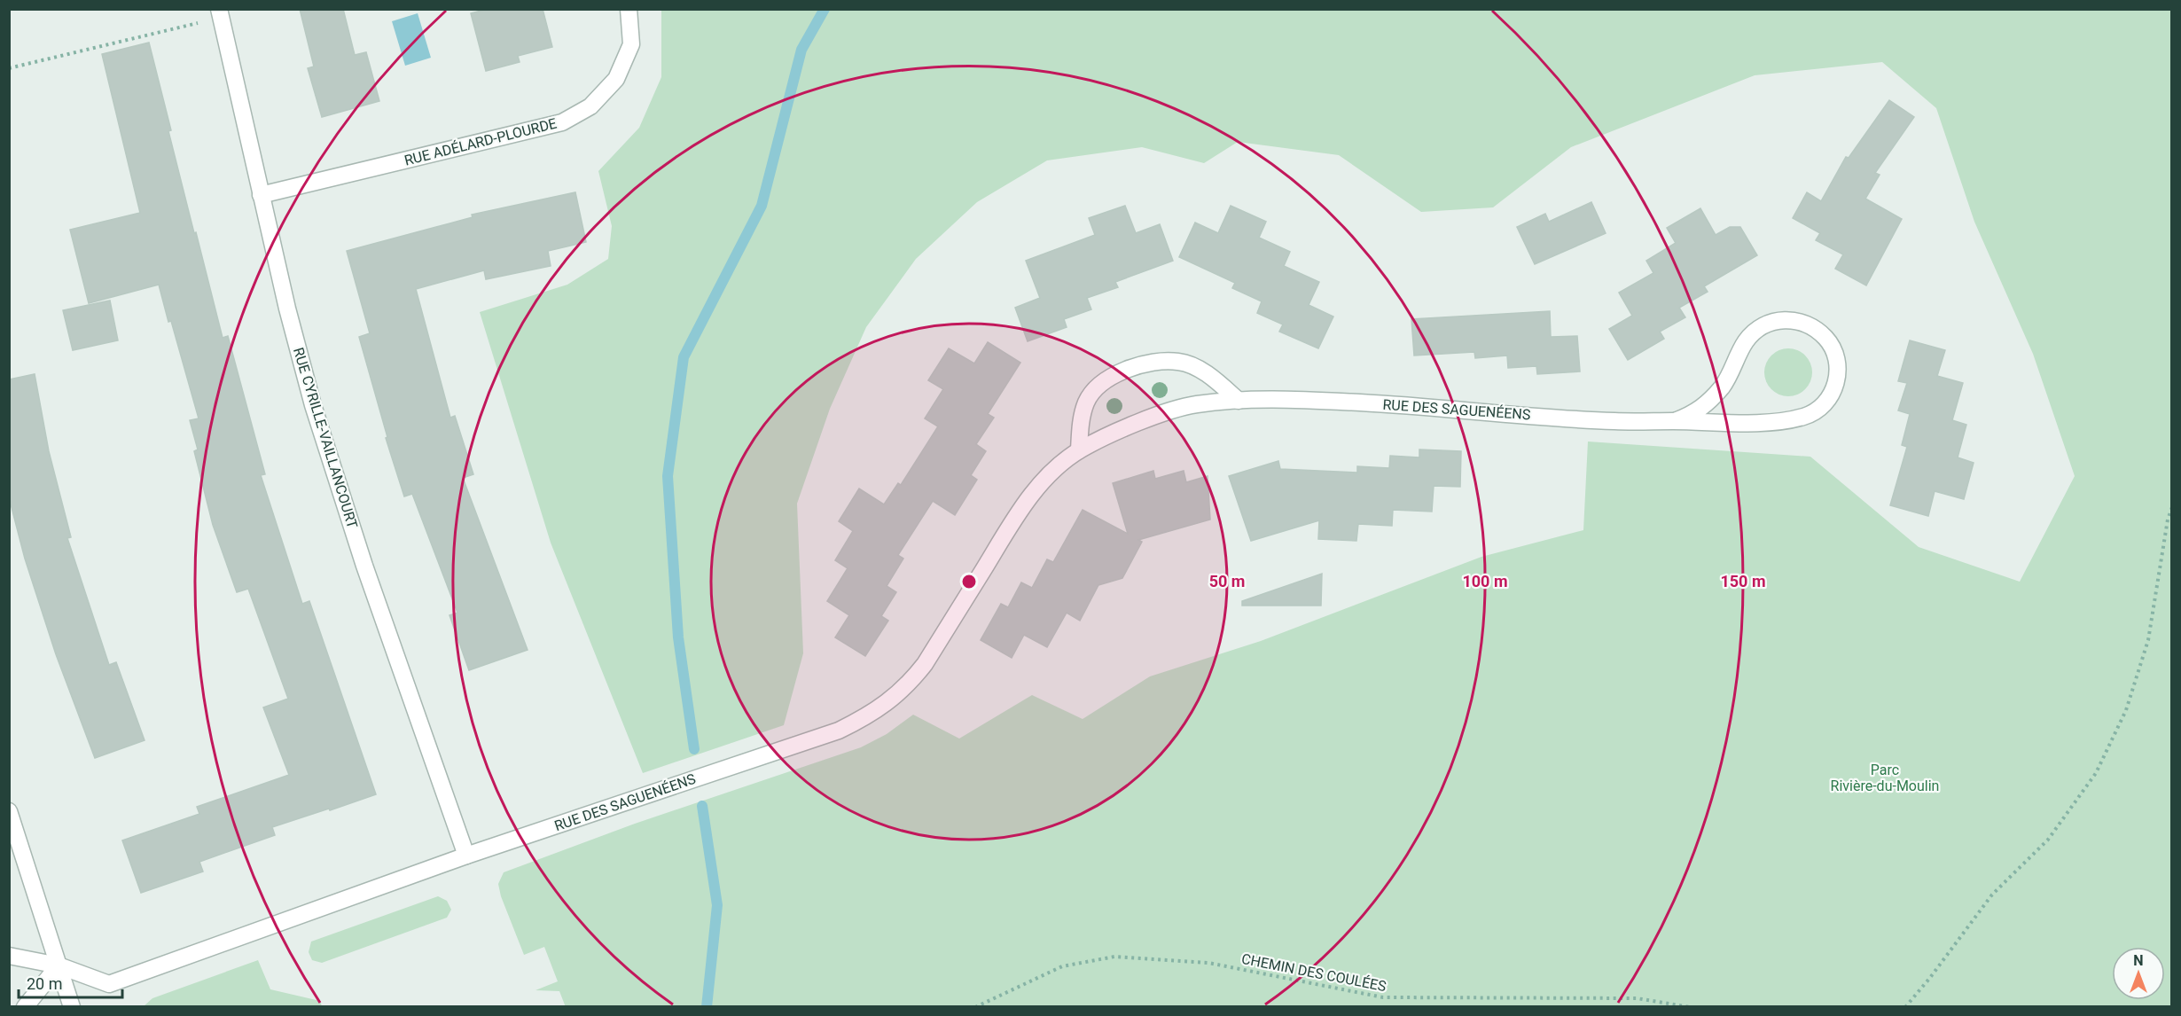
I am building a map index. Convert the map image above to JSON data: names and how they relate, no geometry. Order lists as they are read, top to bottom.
{
  "streets": {
    "street": ["RUE ADÉLARD-PLOURDE", "RUE DES SAGUENÉENS", "RUE CYRILLE-VAILLANCOURT"],
    "path": ["CHEMIN DES COULÉES"]
  },
  "crossings": [
    ["RUE ADÉLARD-PLOURDE", "RUE CYRILLE-VAILLANCOURT"],
    ["RUE DES SAGUENÉENS", "RUE CYRILLE-VAILLANCOURT"]
  ],
  "parks": ["Parc Rivière-du-Moulin"],
  "scale_bar": "20 m",
  "north": "top",
  "rings": ["50 m", "100 m", "150 m"]
}
